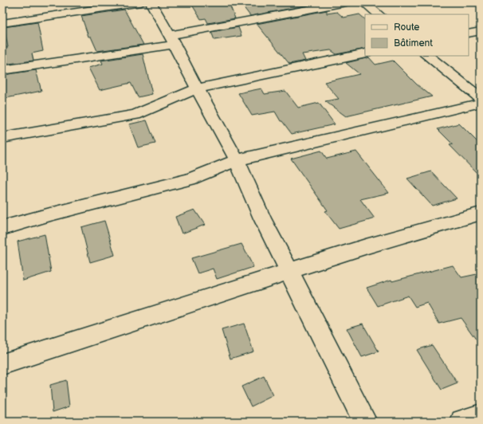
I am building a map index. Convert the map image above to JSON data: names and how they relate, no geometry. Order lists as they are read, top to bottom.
{
  "legend": ["Route", "Bâtiment"]
}
